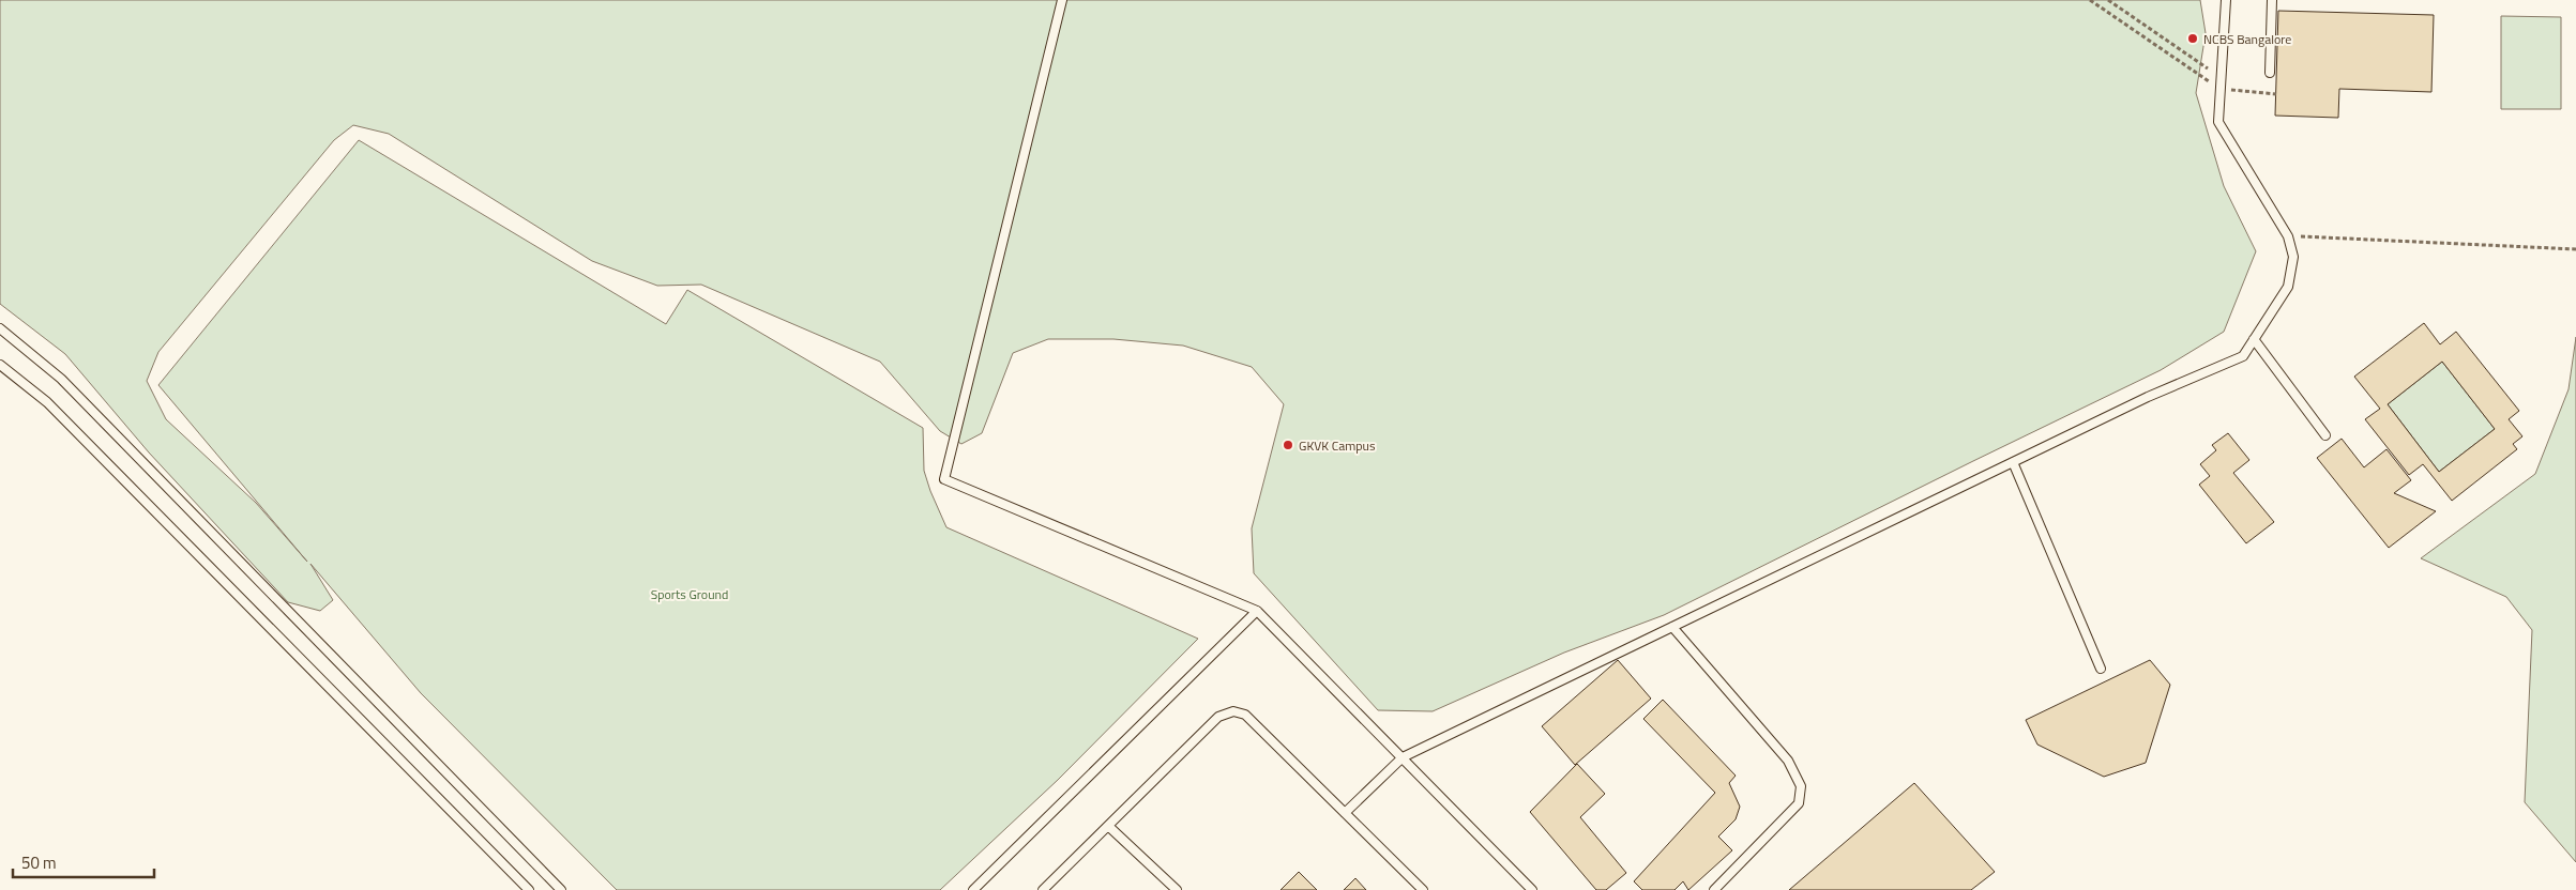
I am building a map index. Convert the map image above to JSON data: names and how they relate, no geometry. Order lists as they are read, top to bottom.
{
  "parks": ["Sports Ground"],
  "places": ["NCBS Bangalore", "GKVK Campus"],
  "scale_bar": "50 m"
}
